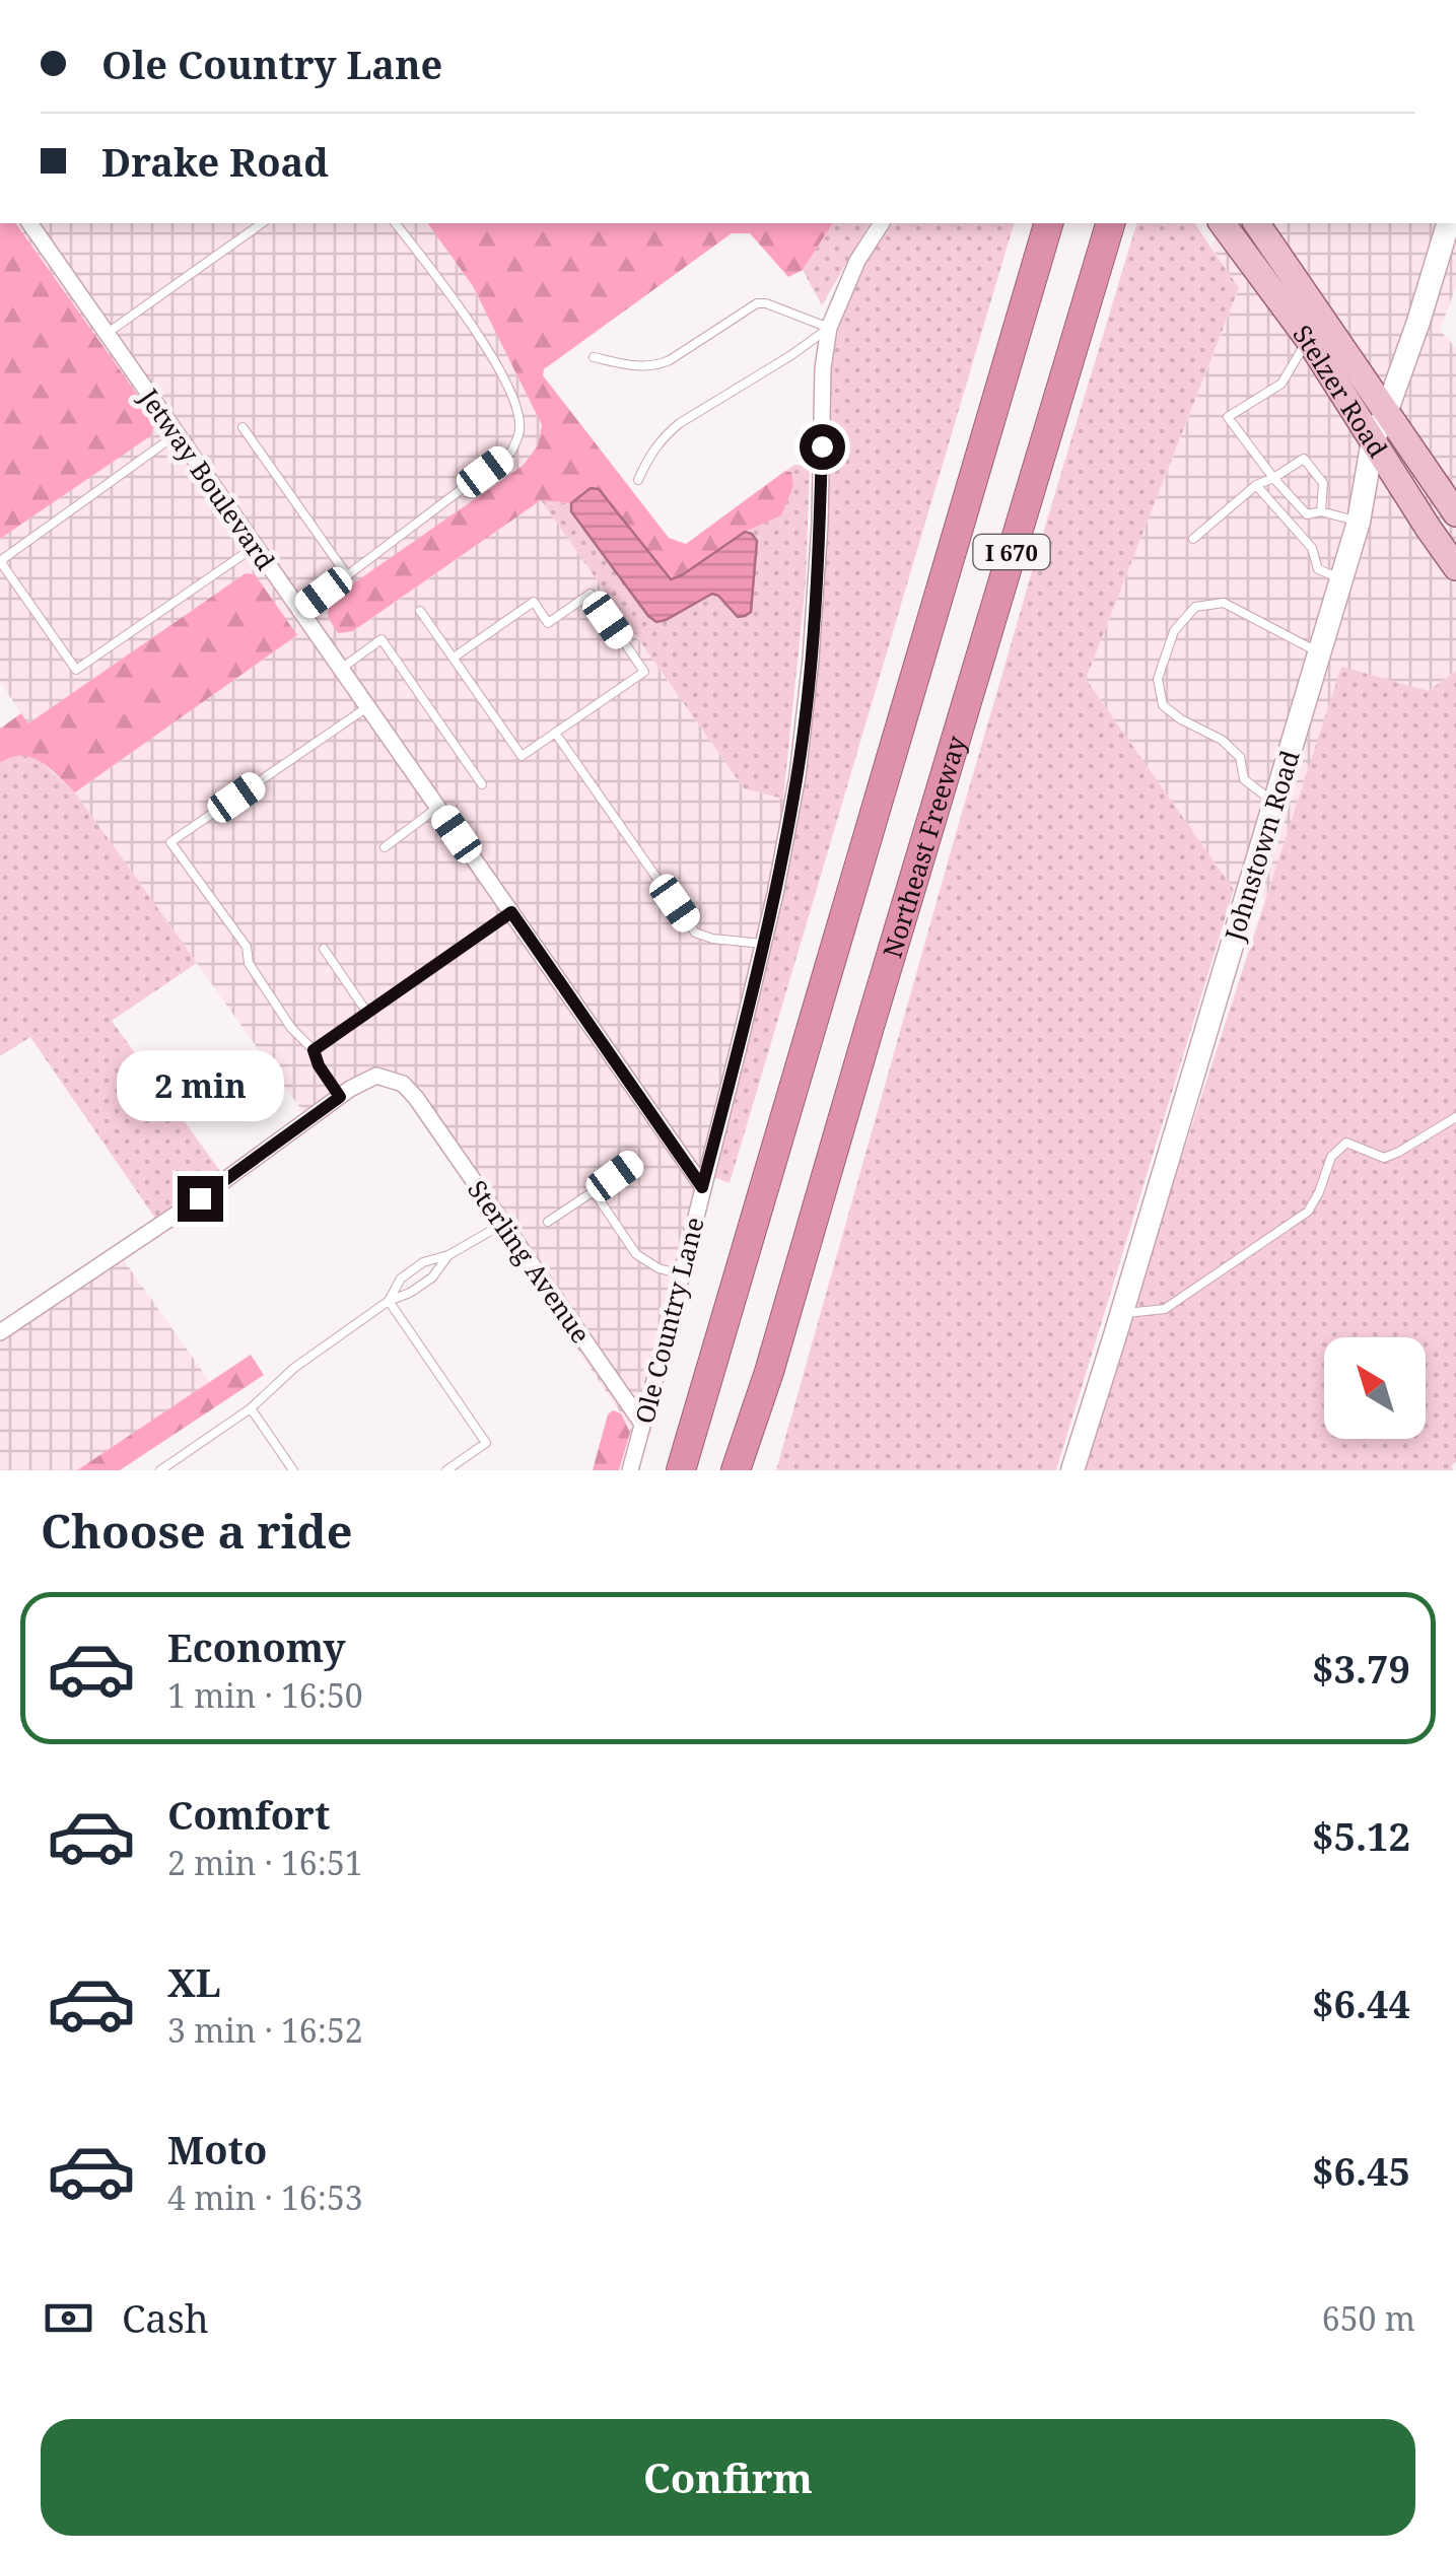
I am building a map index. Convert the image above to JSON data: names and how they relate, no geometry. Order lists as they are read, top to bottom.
{
  "streets": {
    "highway": ["I 670", "Northeast Freeway"],
    "main road": ["Stelzer Road", "Johnstown Road"],
    "street": ["Jetway Boulevard", "Sterling Avenue", "Ole Country Lane"]
  },
  "crossings": [
    ["Stelzer Road", "Johnstown Road"],
    ["Jetway Boulevard", "Ole Country Lane"],
    ["Sterling Avenue", "Ole Country Lane"]
  ],
  "north": "top left",
  "page": {
    "banner": ["Ole Country Lane", "Drake Road"],
    "bubble": "2 min",
    "heading": "Choose a ride",
    "list": [
      {
        "name": "Economy",
        "note": "1 min · 16:50",
        "value": "$3.79"
      },
      {
        "name": "Comfort",
        "note": "2 min · 16:51",
        "value": "$5.12"
      },
      {
        "name": "XL",
        "note": "3 min · 16:52",
        "value": "$6.44"
      },
      {
        "name": "Moto",
        "note": "4 min · 16:53",
        "value": "$6.45"
      }
    ],
    "pay": ["Cash", "650 m"],
    "buttons": "Confirm"
  }
}
